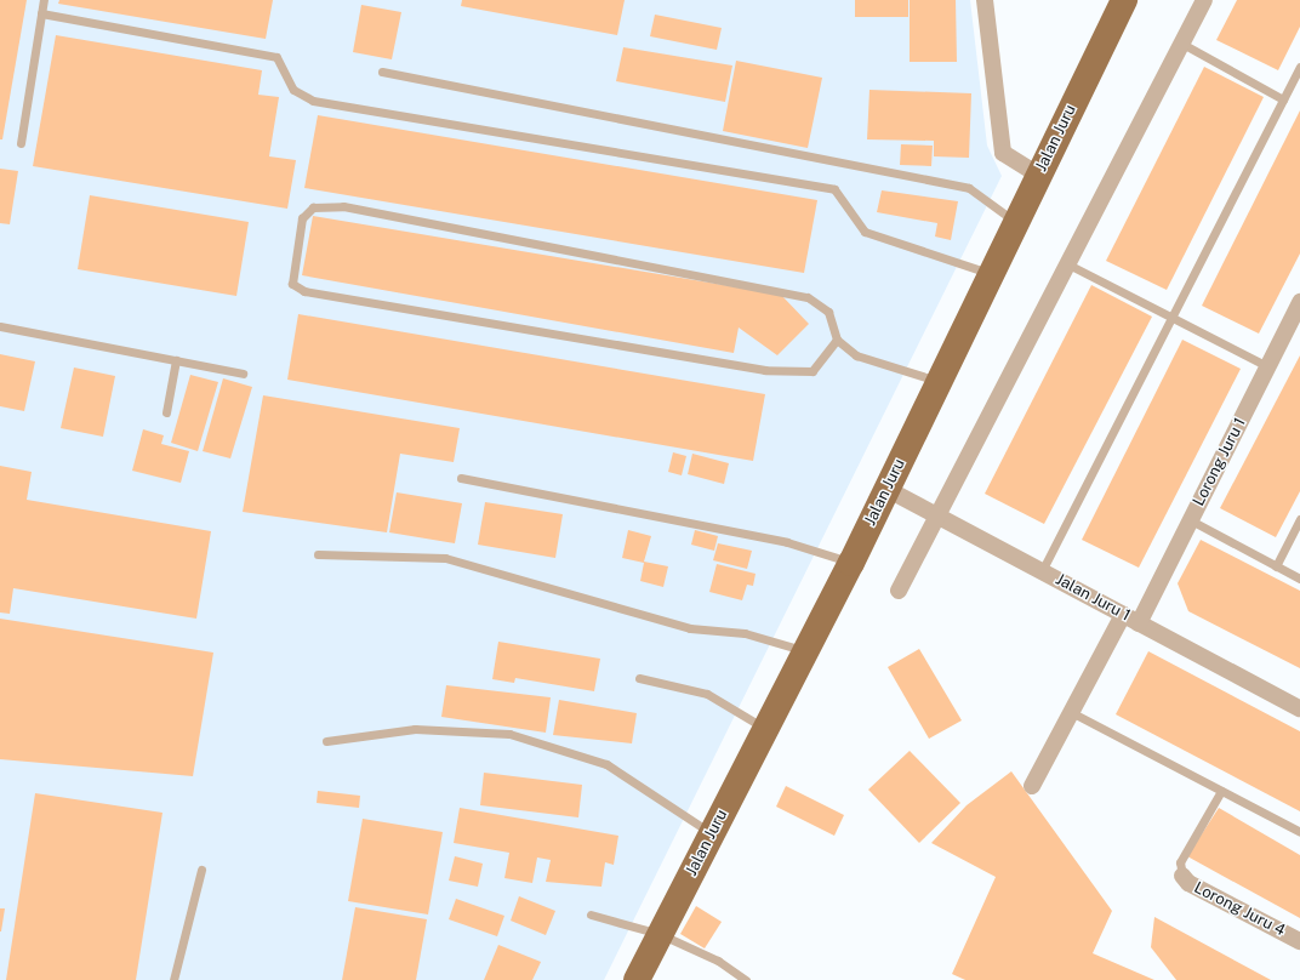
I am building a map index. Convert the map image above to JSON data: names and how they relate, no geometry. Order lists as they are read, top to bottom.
{
  "streets": {
    "main road": ["Jalan Juru"],
    "street": ["Lorong Juru 1", "Jalan Juru 1", "Lorong Juru 4"]
  },
  "crossings": [
    ["Jalan Juru", "Jalan Juru 1"],
    ["Lorong Juru 1", "Jalan Juru 1"]
  ]
}
